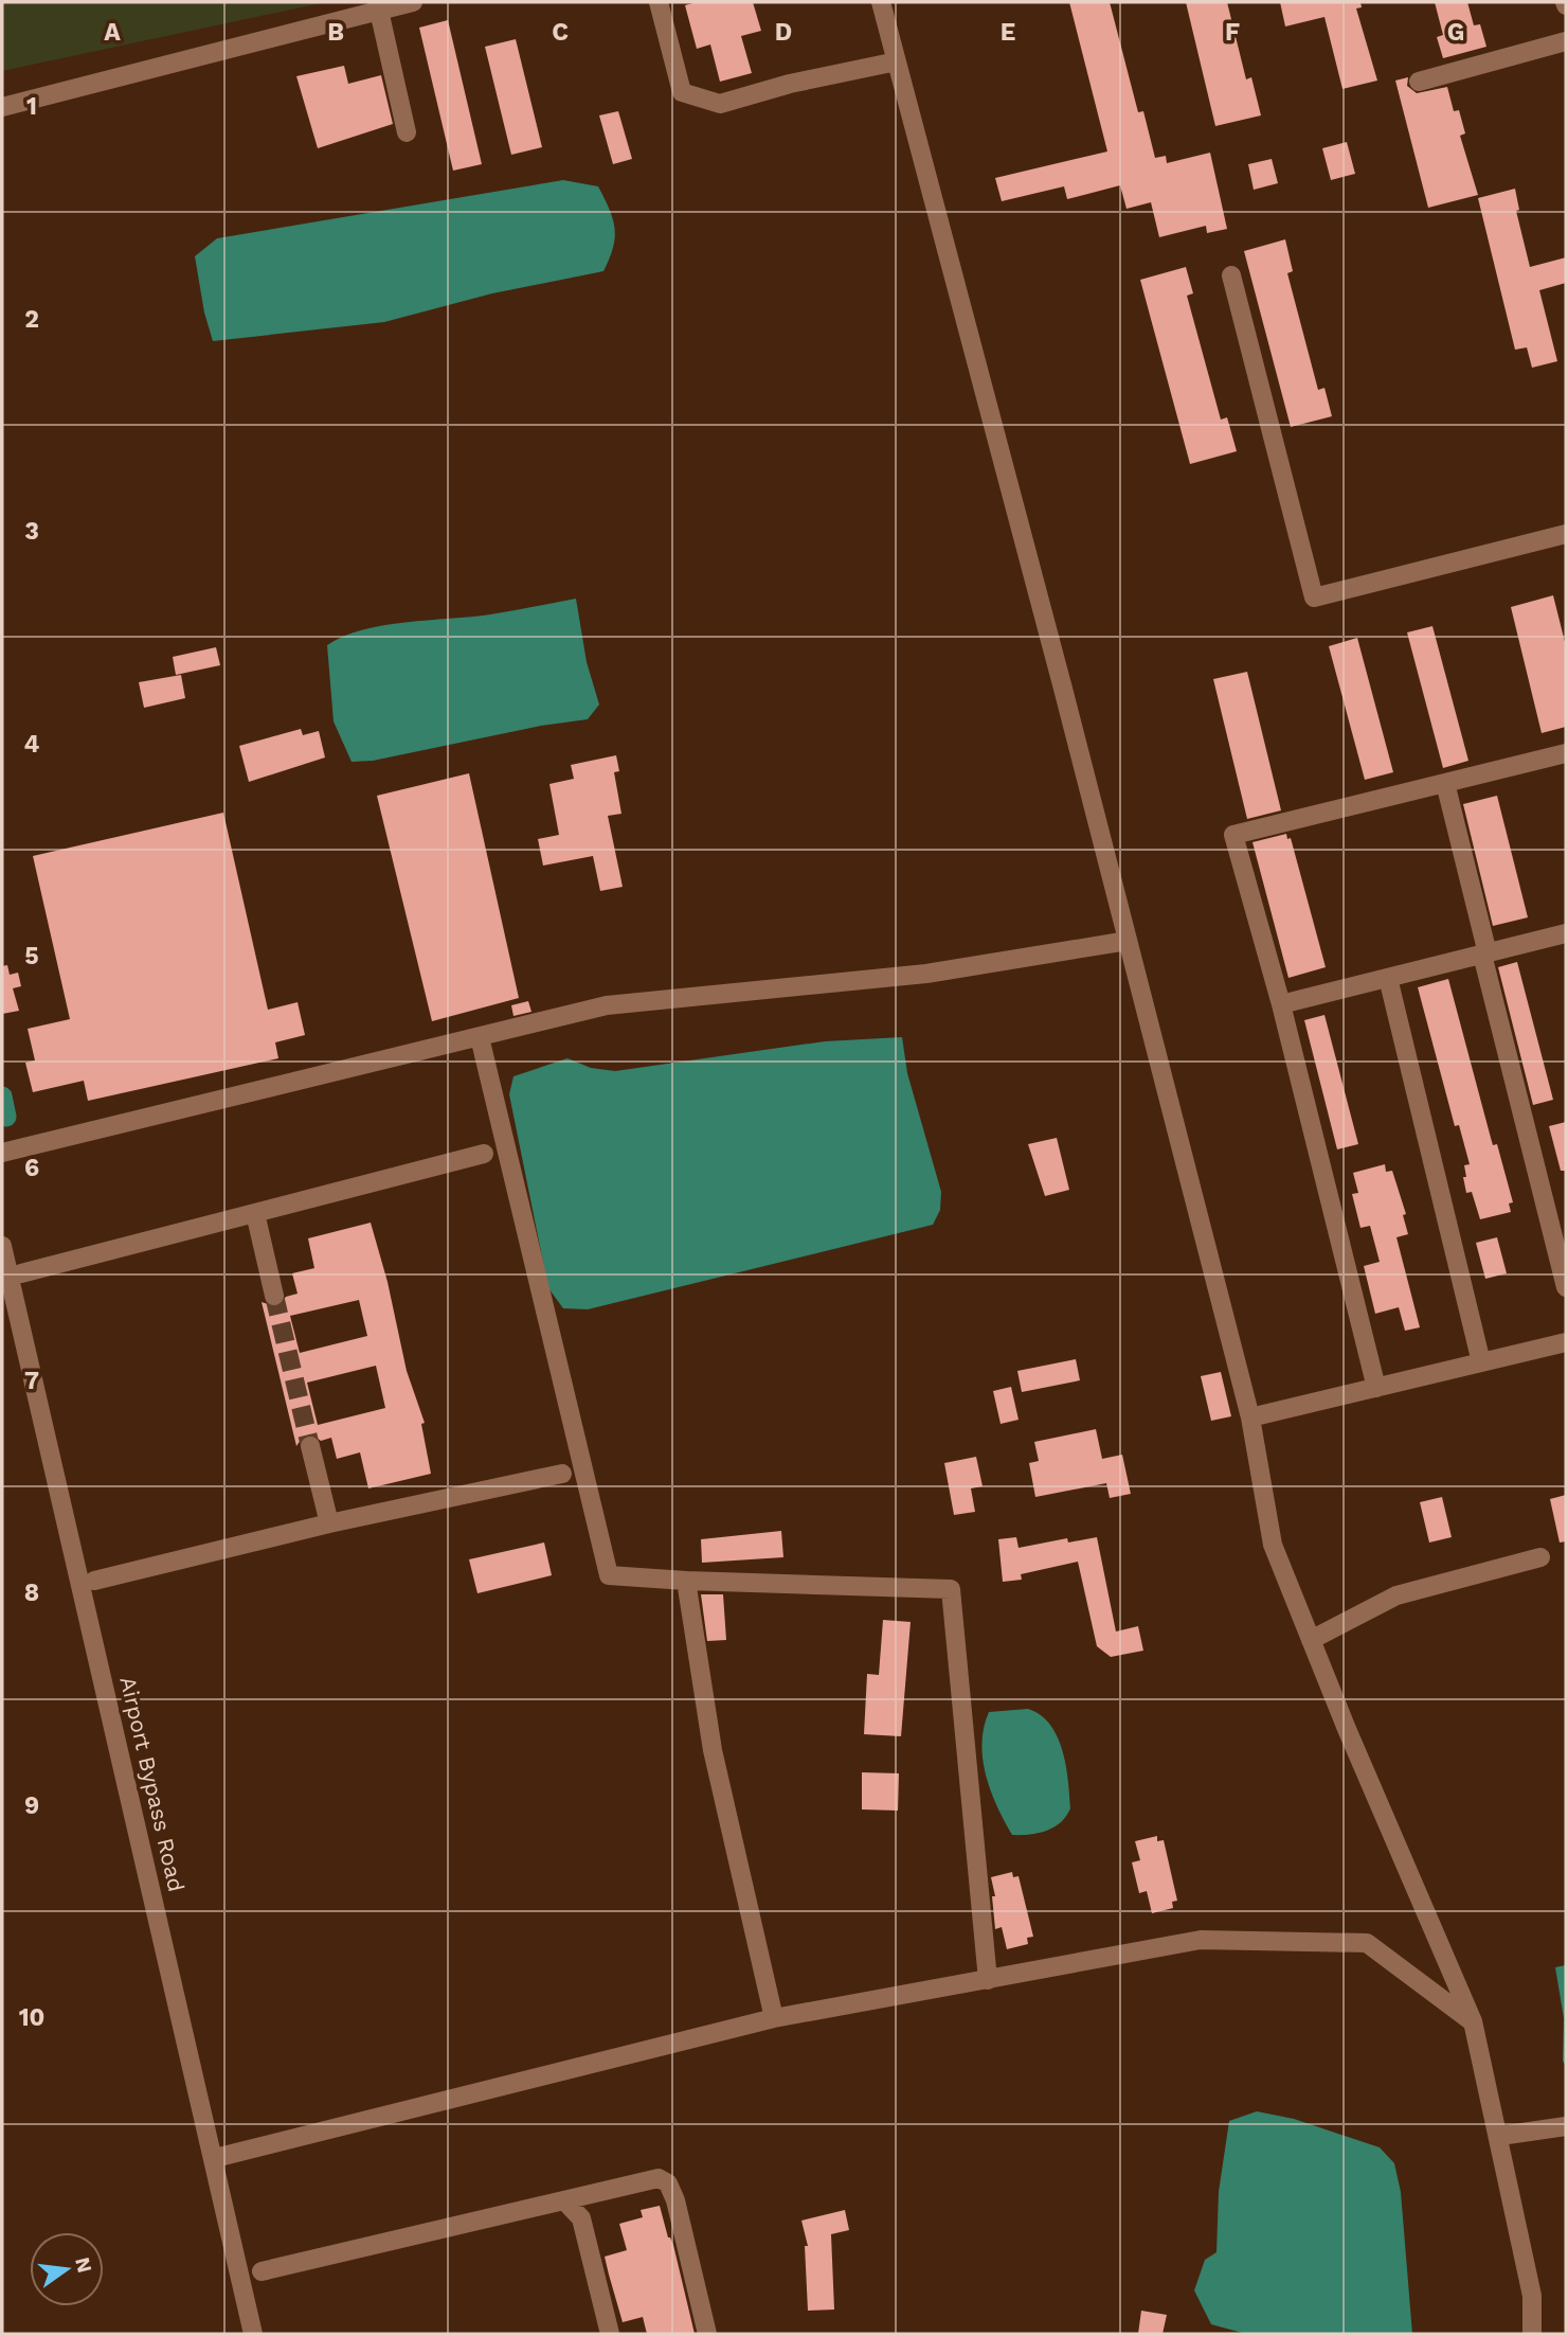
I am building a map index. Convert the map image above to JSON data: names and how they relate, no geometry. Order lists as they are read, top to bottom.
{
  "streets": {
    "street": ["Airport Bypass Road"]
  },
  "north": "right",
  "grid": {
    "columns": [
      "A",
      "B",
      "C",
      "D",
      "E",
      "F",
      "G"
    ],
    "rows": [
      "1",
      "2",
      "3",
      "4",
      "5",
      "6",
      "7",
      "8",
      "9",
      "10"
    ]
  }
}
